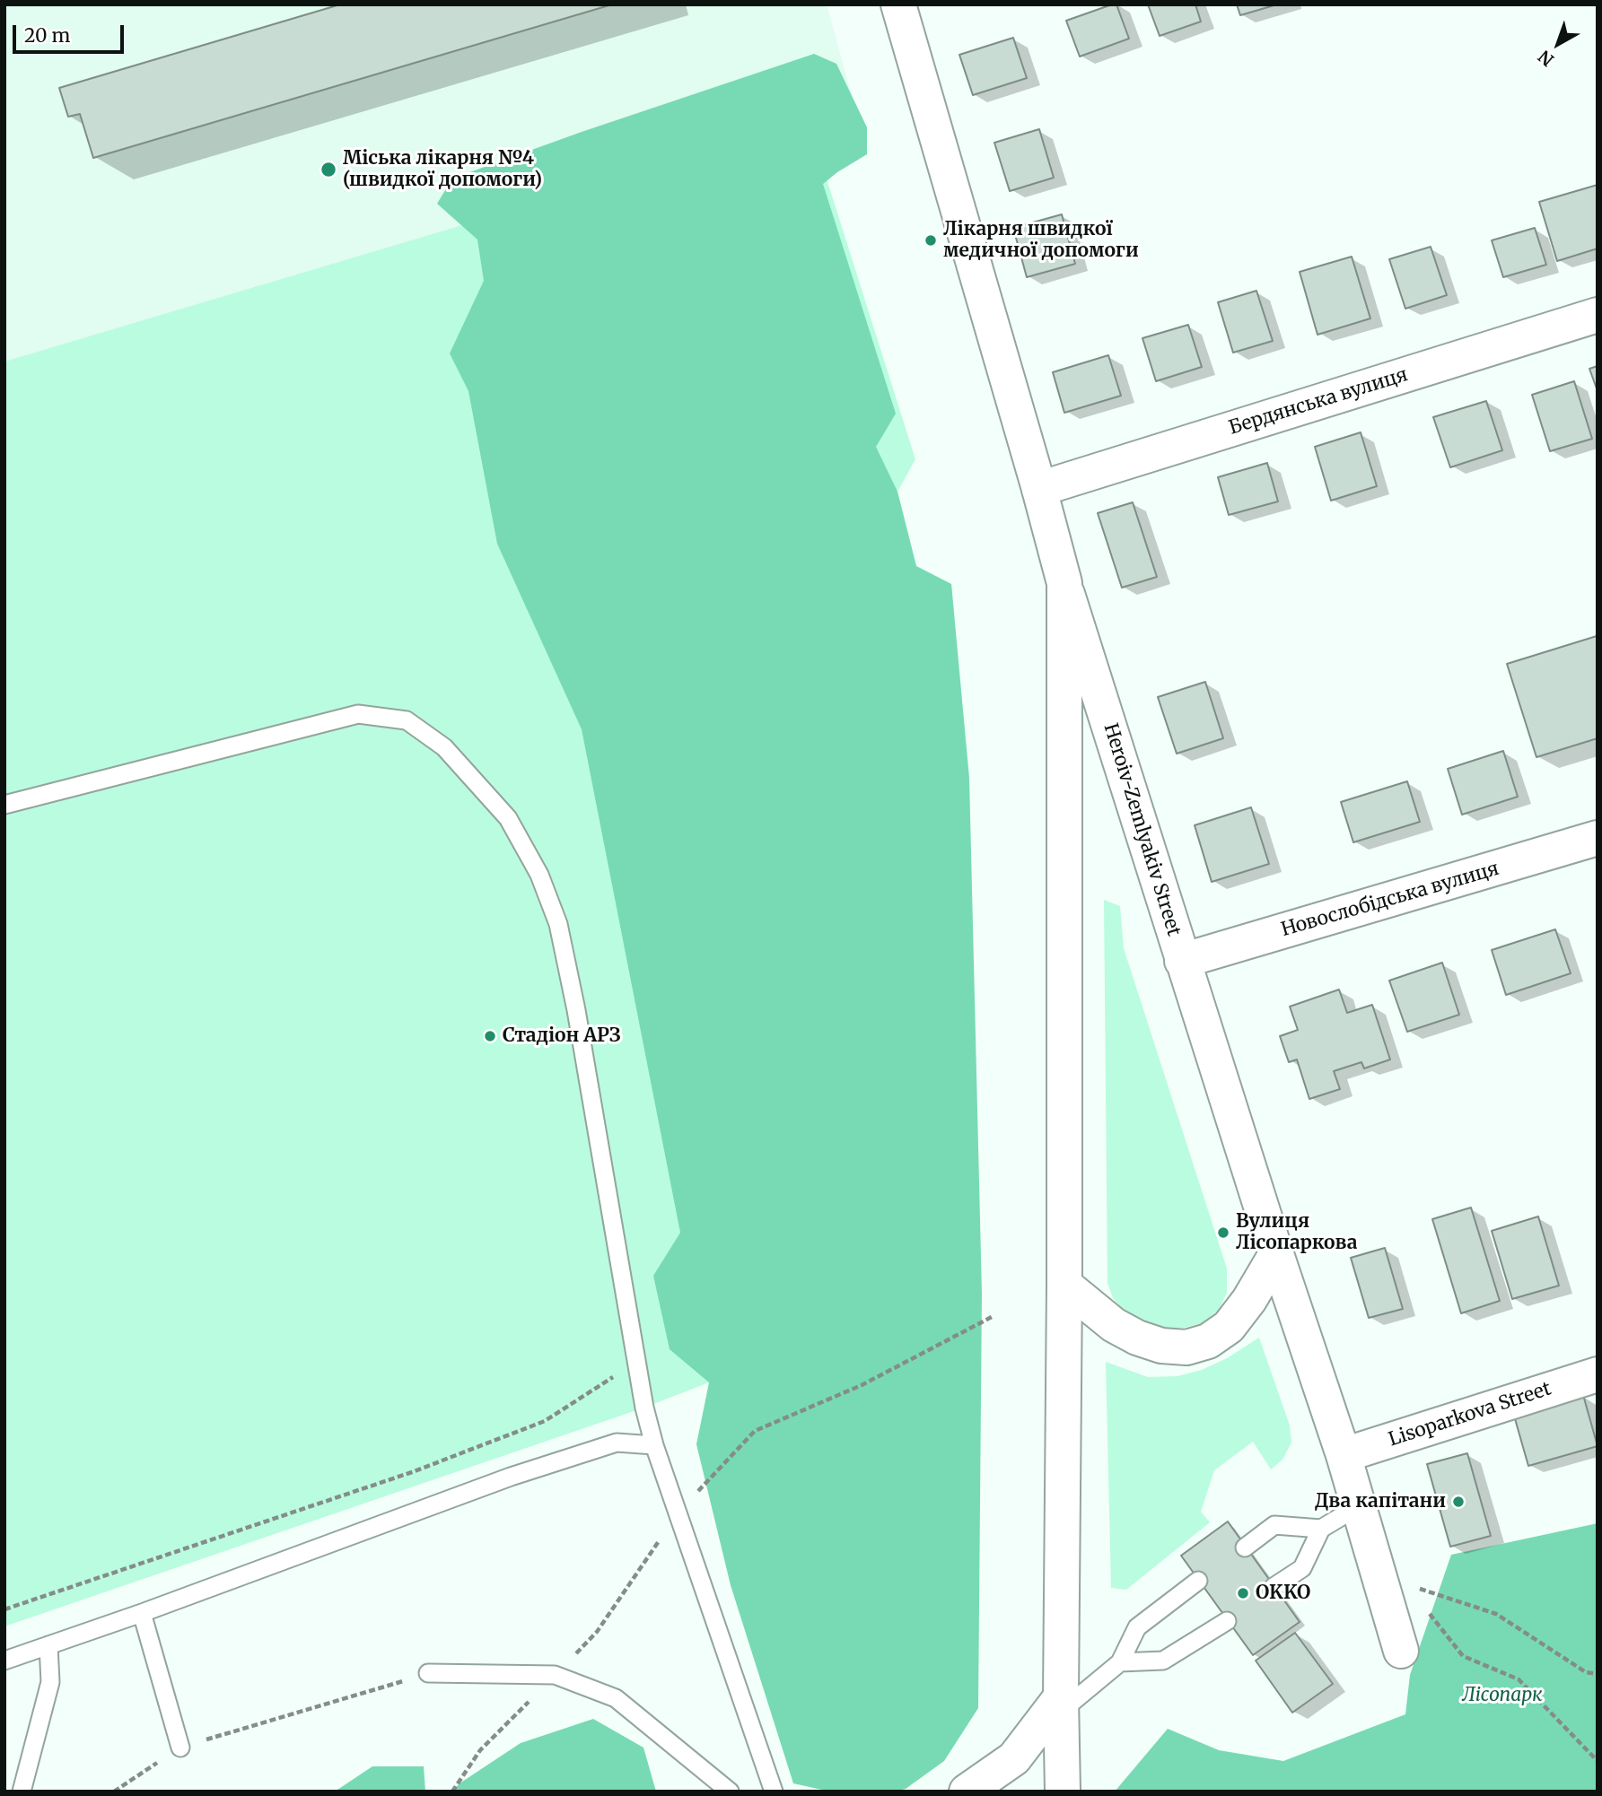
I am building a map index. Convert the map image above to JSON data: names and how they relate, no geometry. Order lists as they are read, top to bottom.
{
  "streets": {
    "street": [
      "Бердянська вулиця",
      "Heroiv-Zemlyakiv Street",
      "Новослобідська вулиця",
      "Lisoparkova Street"
    ]
  },
  "crossings": [
    ["Бердянська вулиця", "Heroiv-Zemlyakiv Street"],
    ["Heroiv-Zemlyakiv Street", "Новослобідська вулиця"],
    ["Heroiv-Zemlyakiv Street", "Lisoparkova Street"]
  ],
  "parks": ["Лісопарк"],
  "places": [
    "Міська лікарня №4 (швидкої допомоги)",
    "Лікарня швидкої медичної допомоги",
    "Стадіон АРЗ",
    "Вулиця Лісопаркова",
    "Два капітани",
    "OKKO"
  ],
  "scale_bar": "20 m",
  "north": "bottom left"
}
